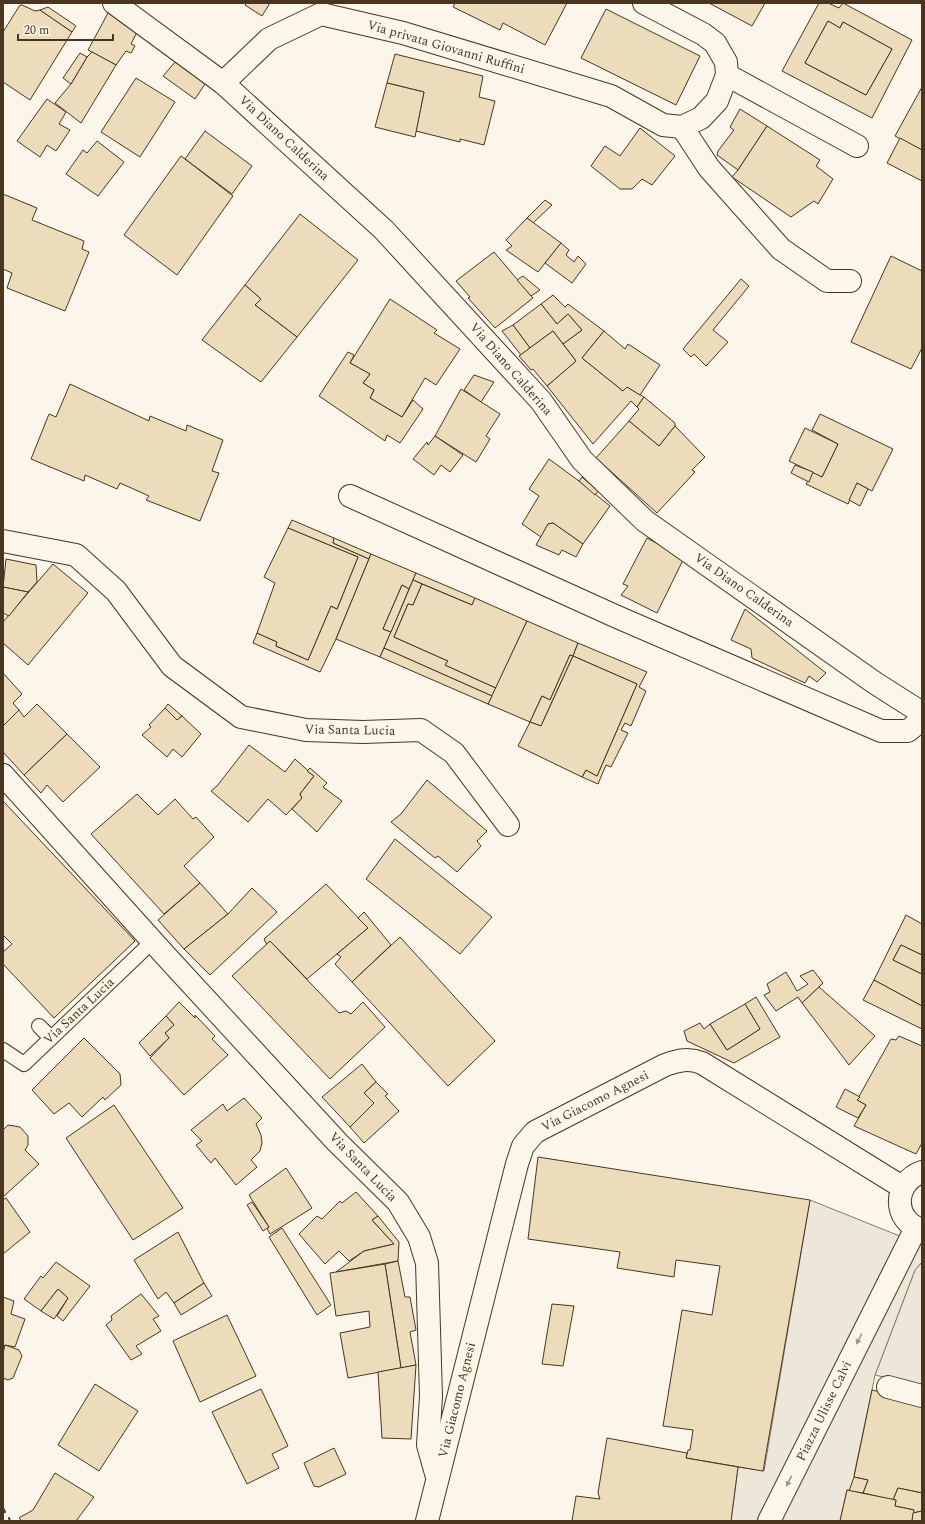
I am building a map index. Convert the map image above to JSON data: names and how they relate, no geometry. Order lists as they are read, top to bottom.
{
  "streets": {
    "street": [
      "Via privata Giovanni Ruffini",
      "Via Diano Calderina",
      "Via Santa Lucia",
      "Via Giacomo Agnesi",
      "Piazza Ulisse Calvi"
    ]
  },
  "crossings": [
    ["Via privata Giovanni Ruffini", "Via Diano Calderina"],
    ["Via Santa Lucia", "Via Giacomo Agnesi"]
  ],
  "one_way": ["Piazza Ulisse Calvi"],
  "scale_bar": "20 m"
}
